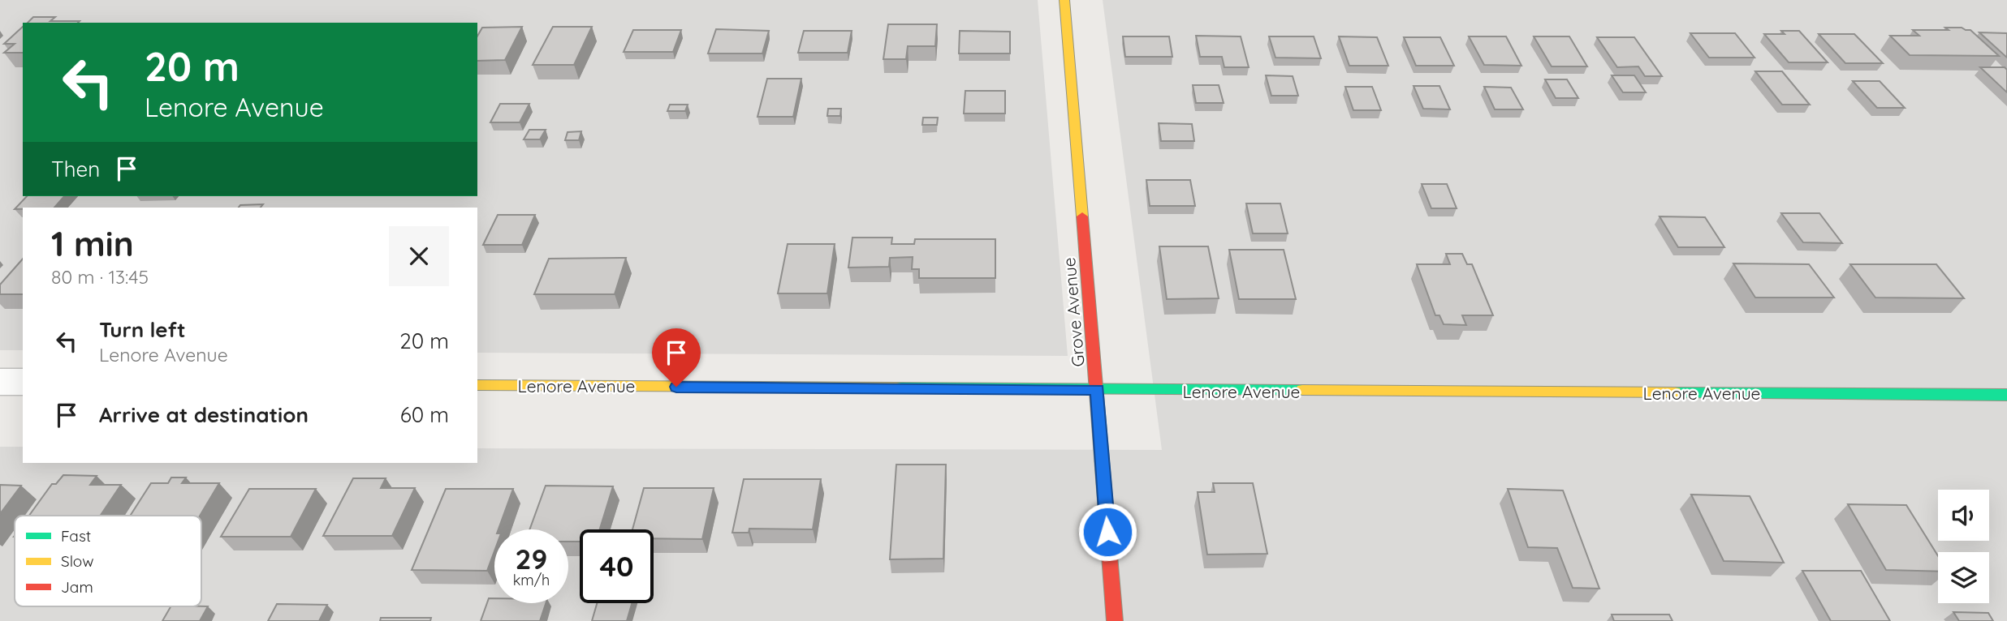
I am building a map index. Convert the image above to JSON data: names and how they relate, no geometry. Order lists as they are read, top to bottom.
{
  "streets": {
    "street": ["Grove Avenue", "Lenore Avenue"]
  },
  "crossings": [
    ["Grove Avenue", "Lenore Avenue"]
  ],
  "legend": ["Fast", "Slow", "Jam"],
  "page": {
    "turn": ["20 m", "Lenore Avenue"],
    "then": "Then",
    "heading": ["1 min", "80 m · 13:45"],
    "list": [
      {
        "name": "Turn left",
        "note": "Lenore Avenue",
        "value": "20 m"
      },
      {
        "name": "Arrive at destination",
        "value": "60 m"
      }
    ],
    "speed": "29 km/h",
    "limit": "40"
  }
}
